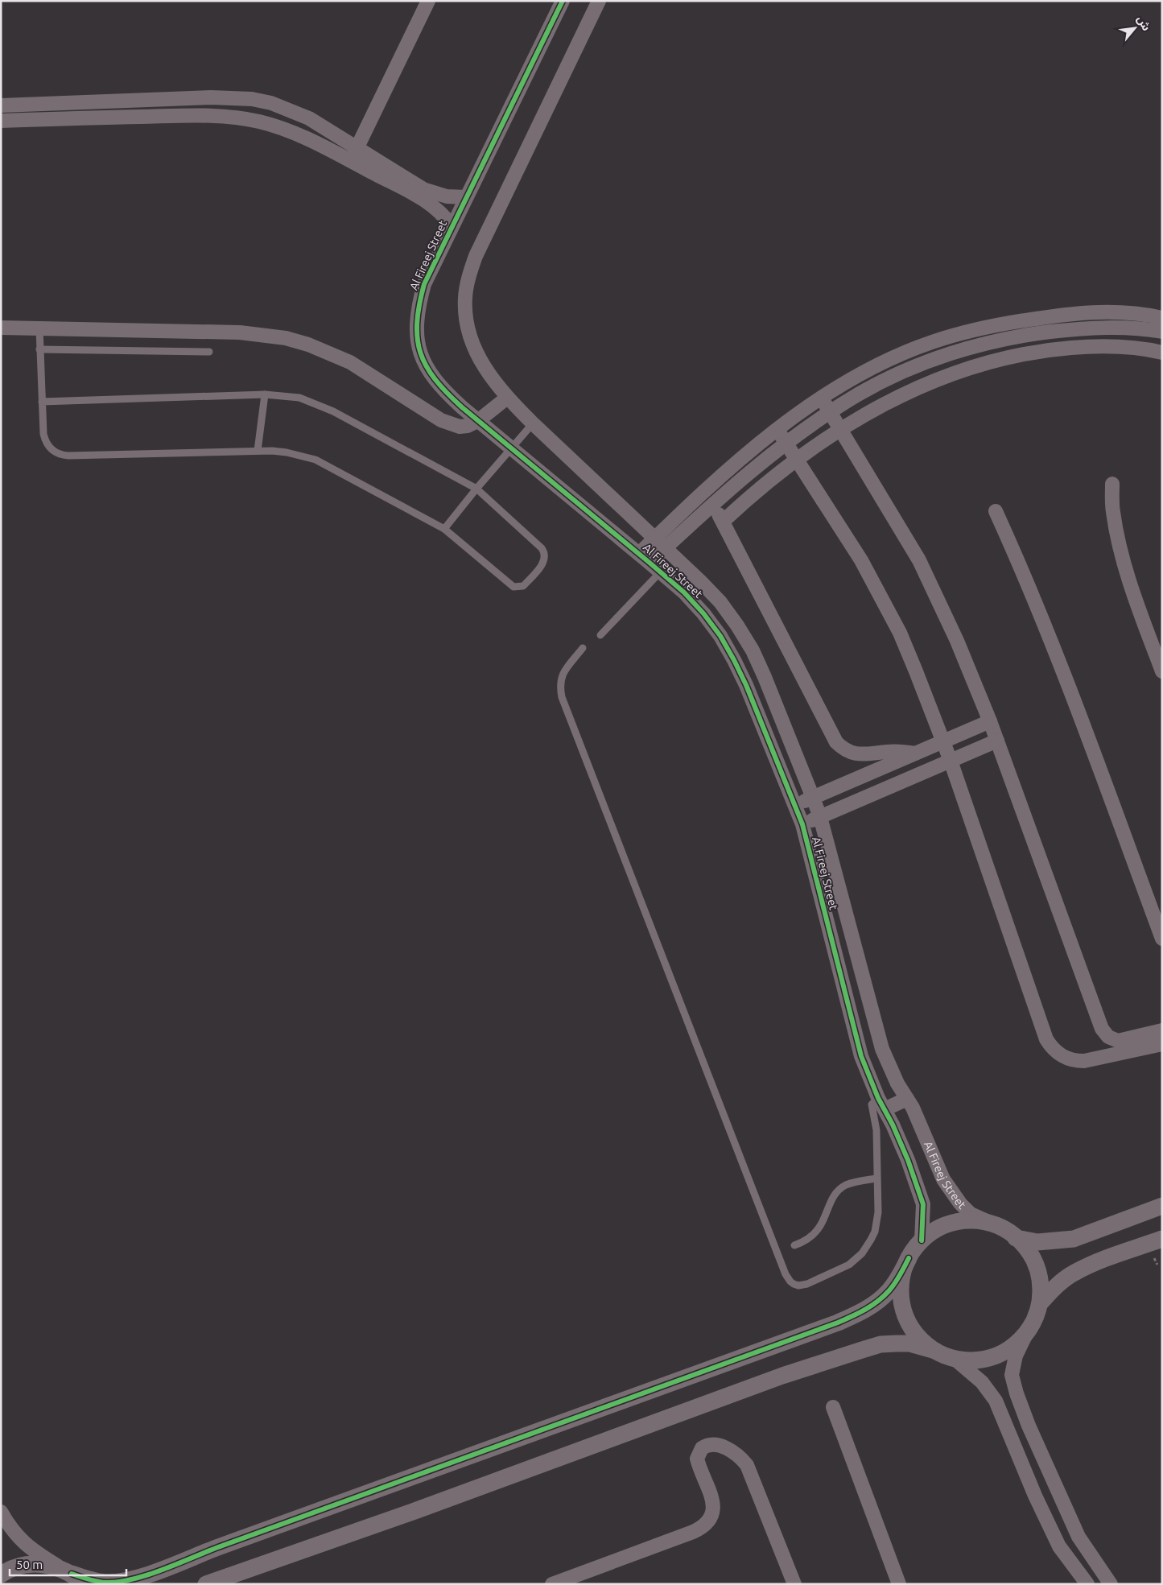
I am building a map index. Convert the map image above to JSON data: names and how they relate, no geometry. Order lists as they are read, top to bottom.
{
  "streets": {
    "street": ["Al Fireej Street"]
  },
  "scale_bar": "50 m",
  "north": "top right"
}
